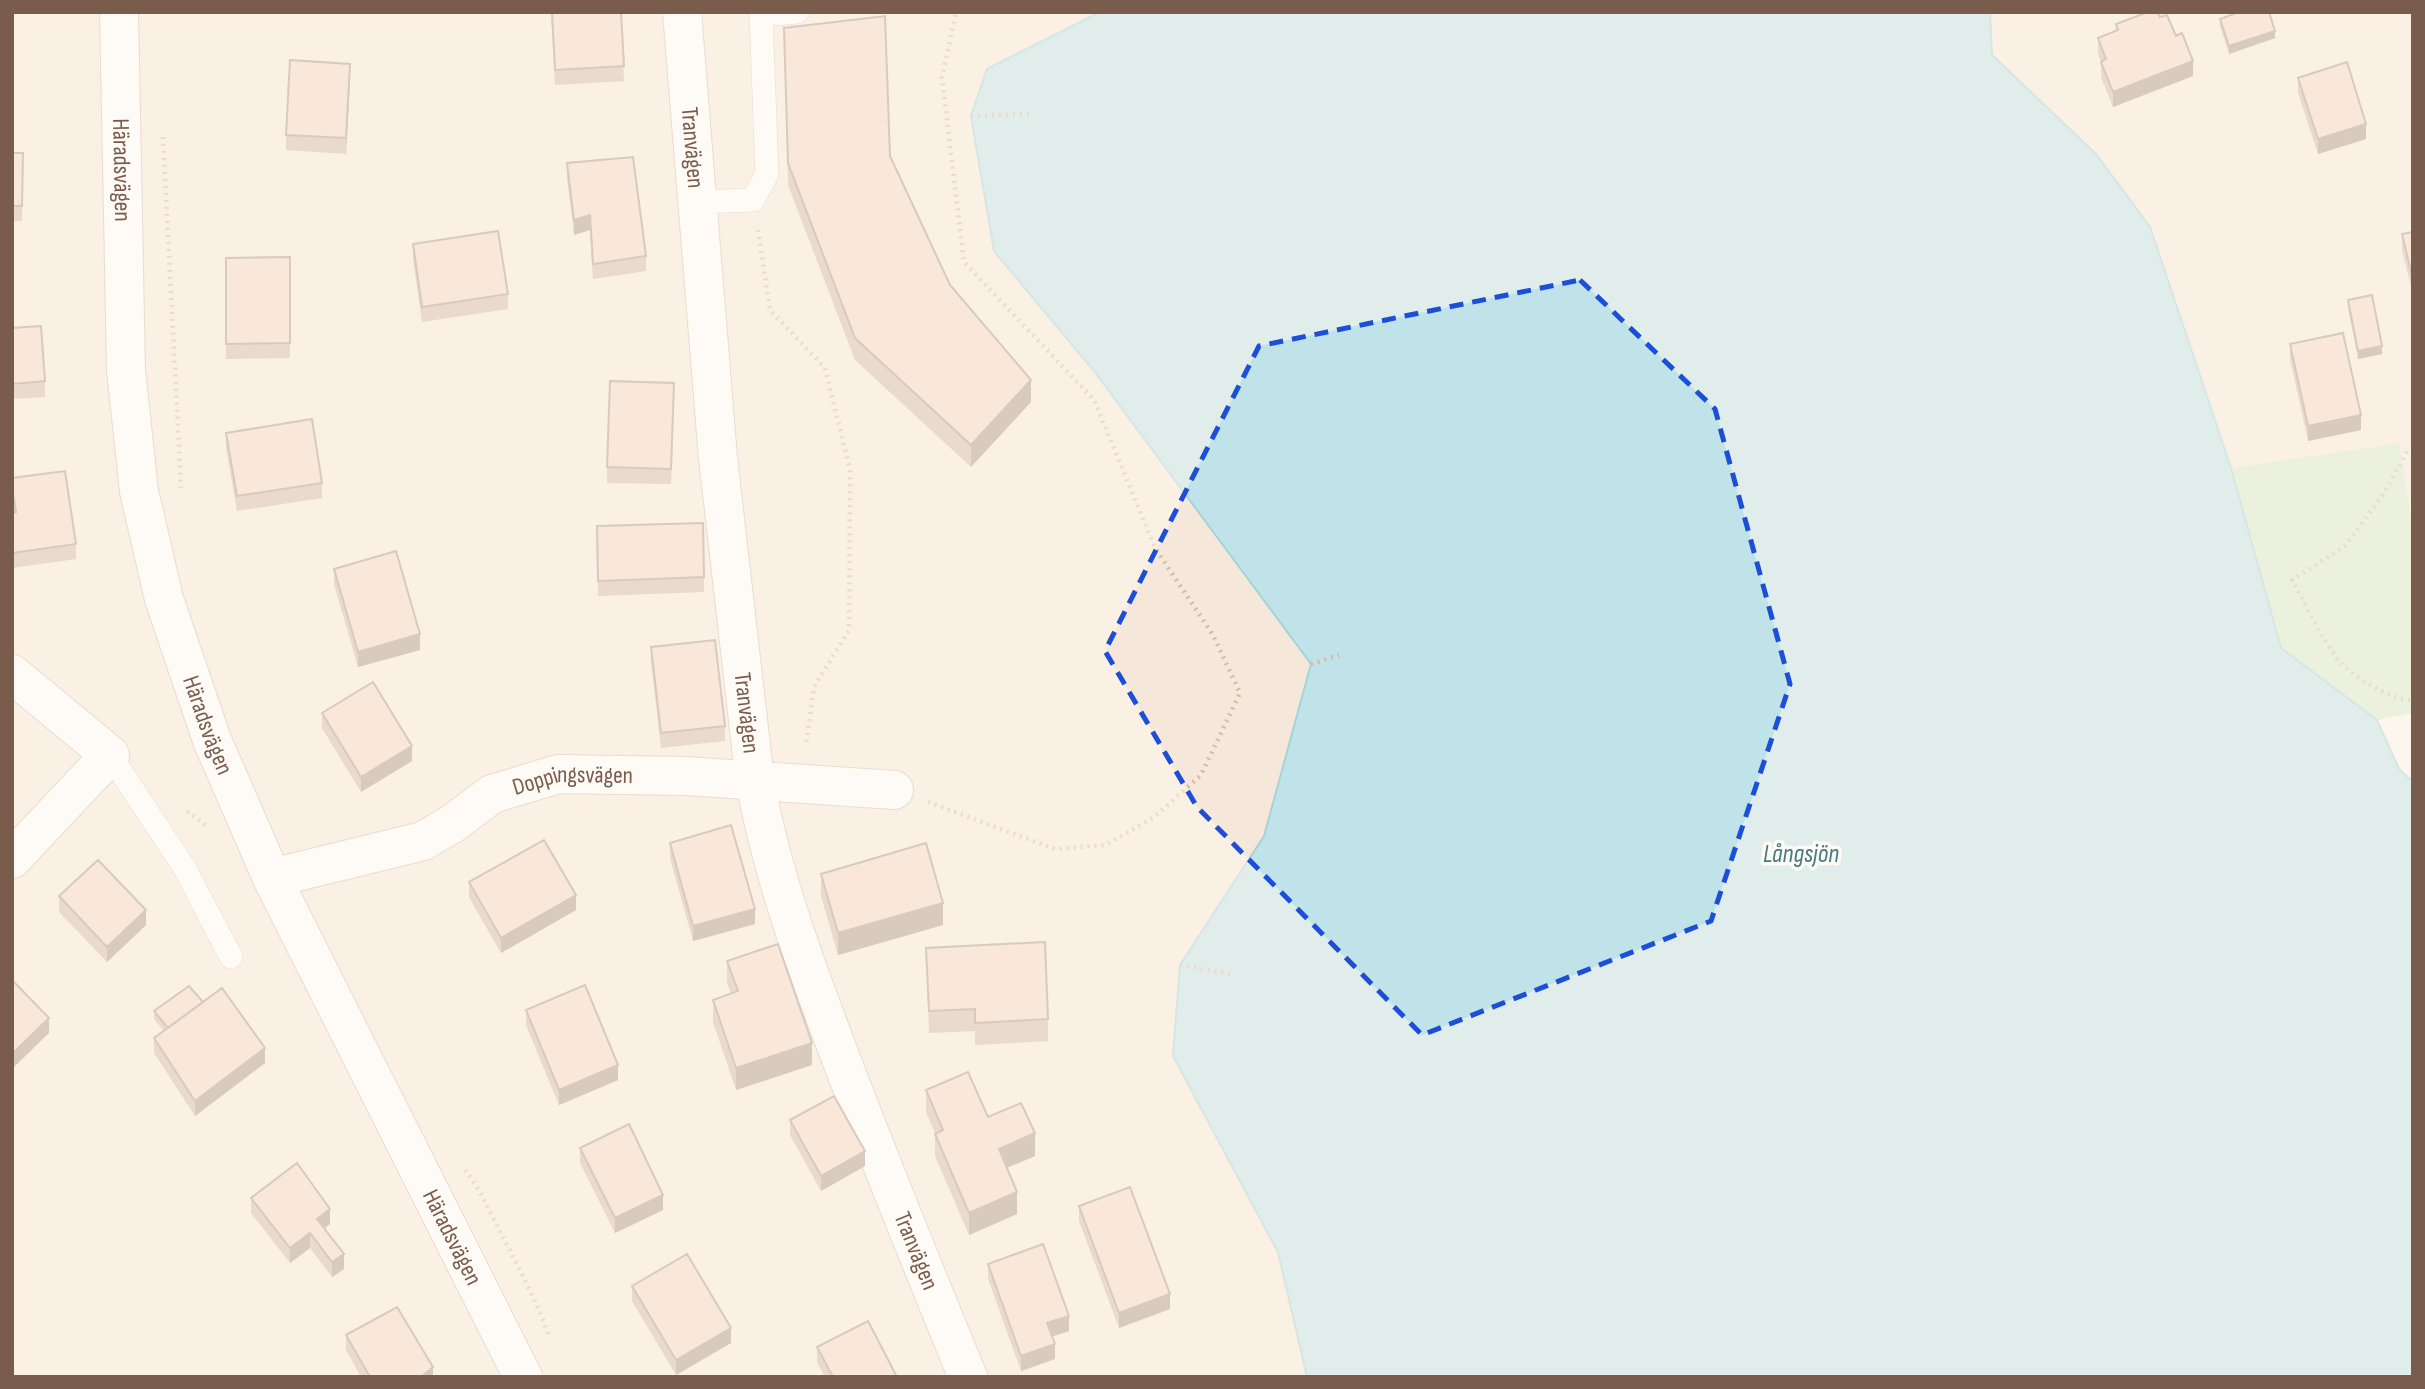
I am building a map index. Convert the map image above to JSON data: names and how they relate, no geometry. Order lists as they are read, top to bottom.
{
  "streets": {
    "street": ["Tranvägen", "Häradsvägen", "Doppingsvägen"]
  },
  "crossings": [
    ["Tranvägen", "Doppingsvägen"],
    ["Häradsvägen", "Doppingsvägen"]
  ],
  "water": ["Långsjön"]
}
